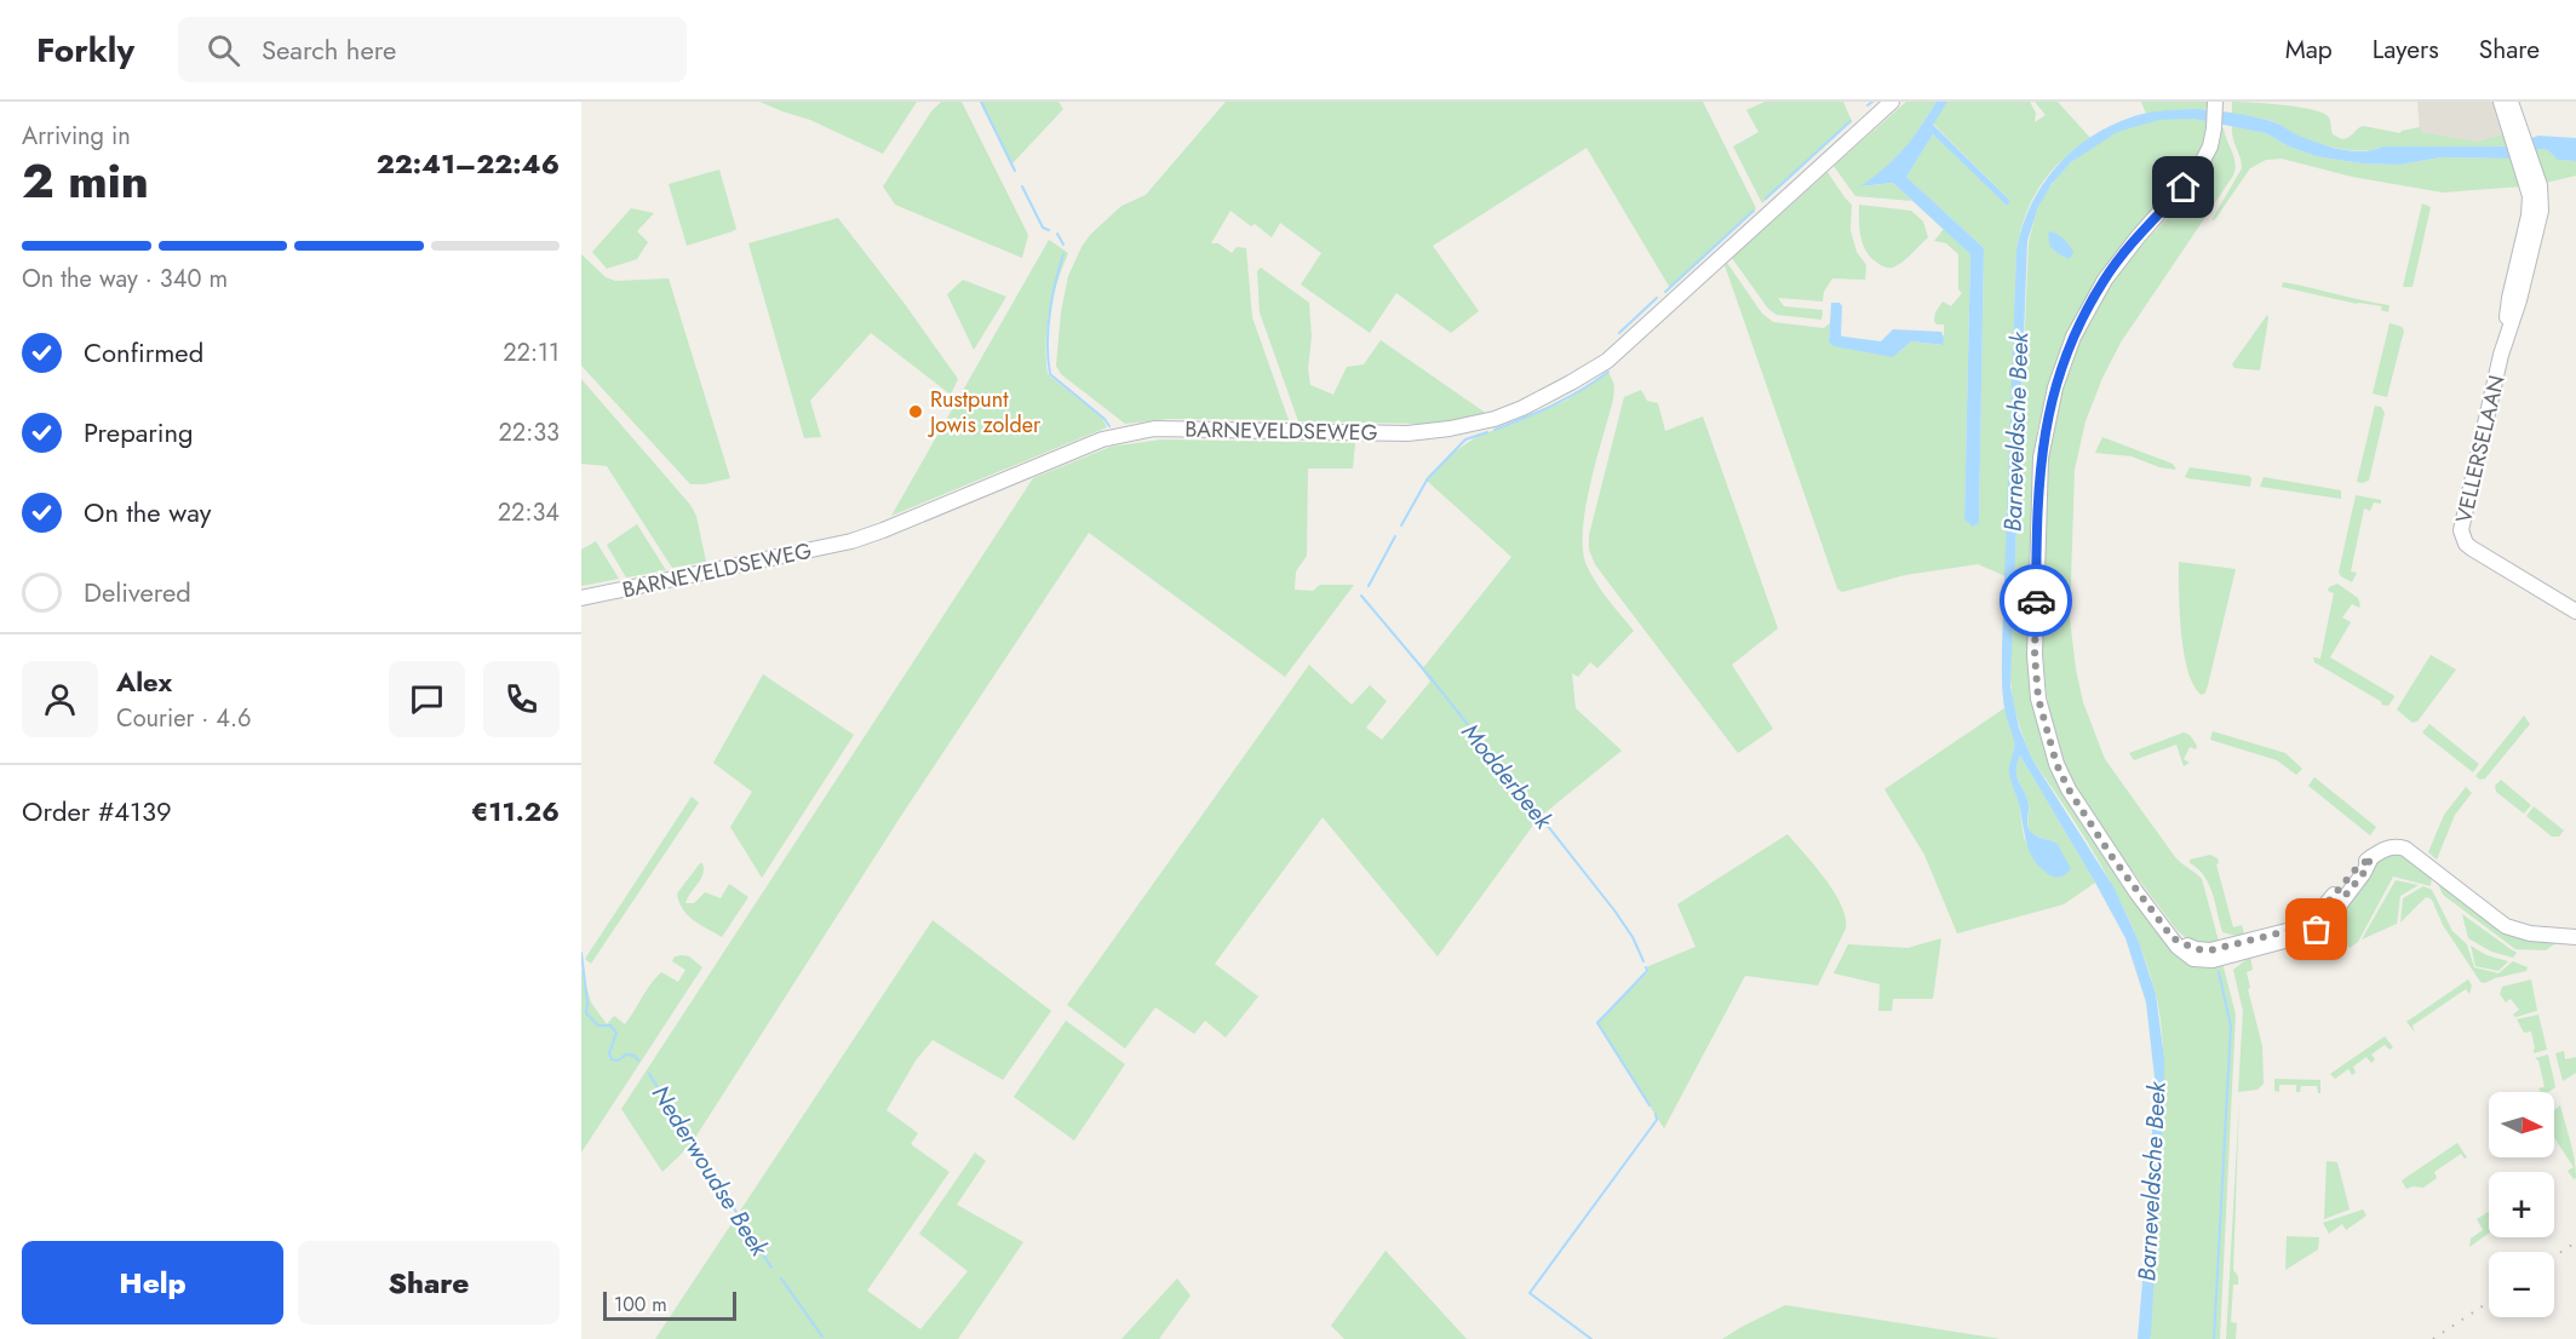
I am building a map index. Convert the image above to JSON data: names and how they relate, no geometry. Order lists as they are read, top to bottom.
{
  "streets": {
    "street": ["BARNEVELDSEWEG", "VELLERSELAAN"]
  },
  "water": ["Barneveldsche Beek", "Modderbeek", "Nederwoudse Beek"],
  "places": ["Rustpunt Jowis zolder"],
  "scale_bar": "100 m",
  "north": "right",
  "page": {
    "header": "Forkly",
    "search": "Search here",
    "nav": ["Map", "Layers", "Share"],
    "heading": ["2 min", "Arriving in", "22:41–22:46"],
    "panel": [
      "Alex",
      "Courier · 4.6",
      "Order #4139",
      "€11.26"
    ],
    "bar": "On the way · 340 m",
    "list": [
      ["Confirmed", "22:11"],
      ["Preparing", "22:33"],
      ["On the way", "22:34"],
      "Delivered"
    ],
    "map_buttons": ["+", "−"],
    "buttons": ["Help", "Share"],
    "scale": "100 m"
  }
}
